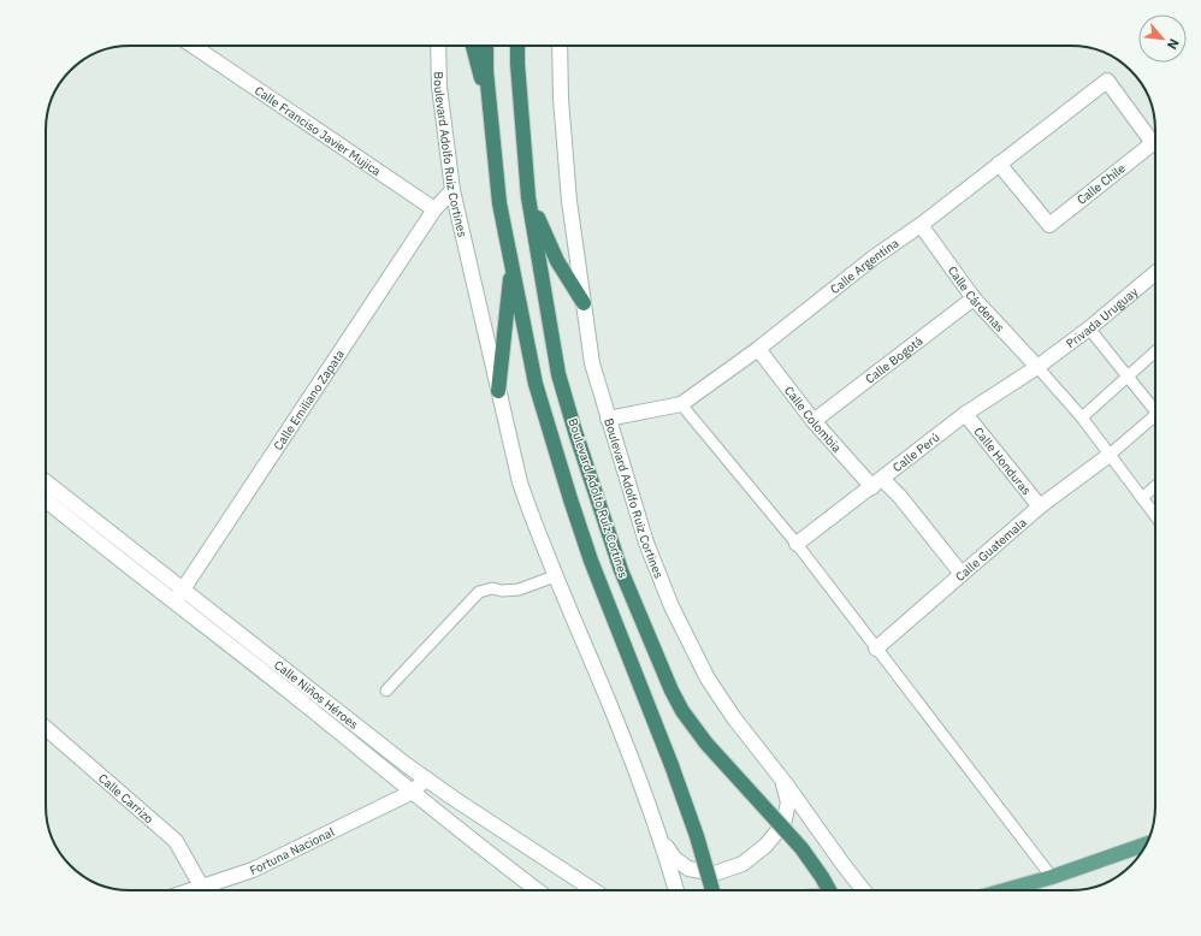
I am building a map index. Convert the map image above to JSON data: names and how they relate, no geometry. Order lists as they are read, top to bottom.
{
  "streets": {
    "highway": ["Boulevard Adolfo Ruíz Cortines"],
    "street": [
      "Calle Franciso Javier Mujica",
      "Boulevard Adolfo Ruiz Cortines",
      "Calle Chile",
      "Calle Argentina",
      "Calle Cárdenas",
      "Privada Uruguay",
      "Calle Bogotá",
      "Calle Emiliano Zapata",
      "Calle Colombia",
      "Calle Perú",
      "Calle Honduras",
      "Calle Guatemala",
      "Calle Niños Héroes",
      "Calle Carrizo",
      "Fortuna Nacional"
    ]
  },
  "crossings": [
    ["Calle Franciso Javier Mujica", "Calle Emiliano Zapata"],
    ["Boulevard Adolfo Ruiz Cortines", "Calle Argentina"],
    ["Calle Chile", "Calle Argentina"],
    ["Calle Argentina", "Calle Cárdenas"],
    ["Calle Argentina", "Calle Colombia"],
    ["Calle Cárdenas", "Privada Uruguay"],
    ["Calle Cárdenas", "Calle Bogotá"],
    ["Calle Cárdenas", "Calle Perú"],
    ["Privada Uruguay", "Calle Perú"],
    ["Calle Bogotá", "Calle Colombia"],
    ["Calle Emiliano Zapata", "Calle Niños Héroes"],
    ["Calle Colombia", "Calle Perú"],
    ["Calle Colombia", "Calle Guatemala"],
    ["Calle Perú", "Calle Honduras"],
    ["Calle Honduras", "Calle Guatemala"],
    ["Calle Niños Héroes", "Fortuna Nacional"],
    ["Calle Carrizo", "Fortuna Nacional"]
  ],
  "north": "bottom right"
}
